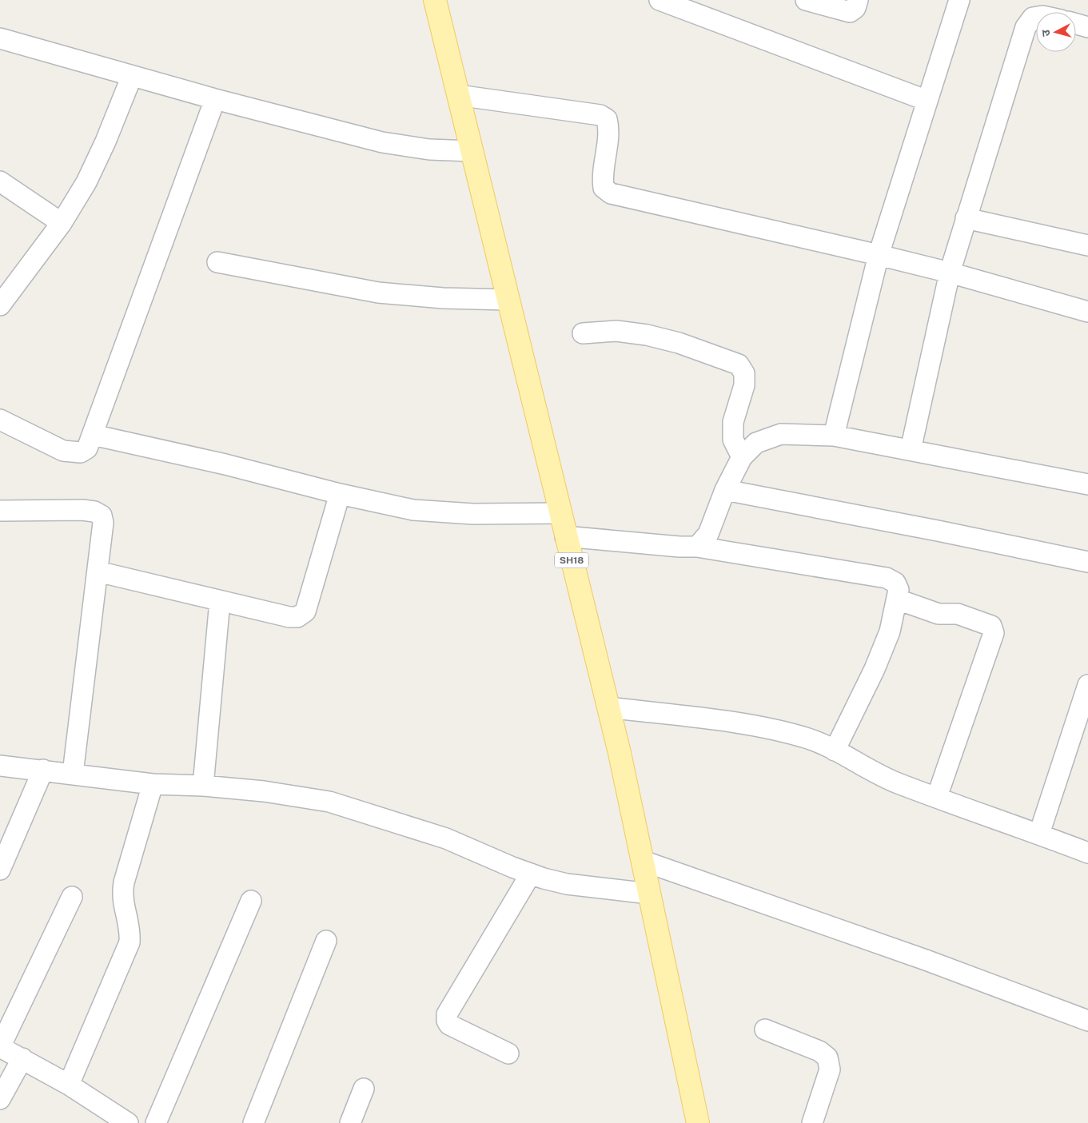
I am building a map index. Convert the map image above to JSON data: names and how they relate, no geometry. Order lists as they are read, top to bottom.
{
  "streets": {
    "main road": ["SH18"]
  },
  "north": "left"
}
